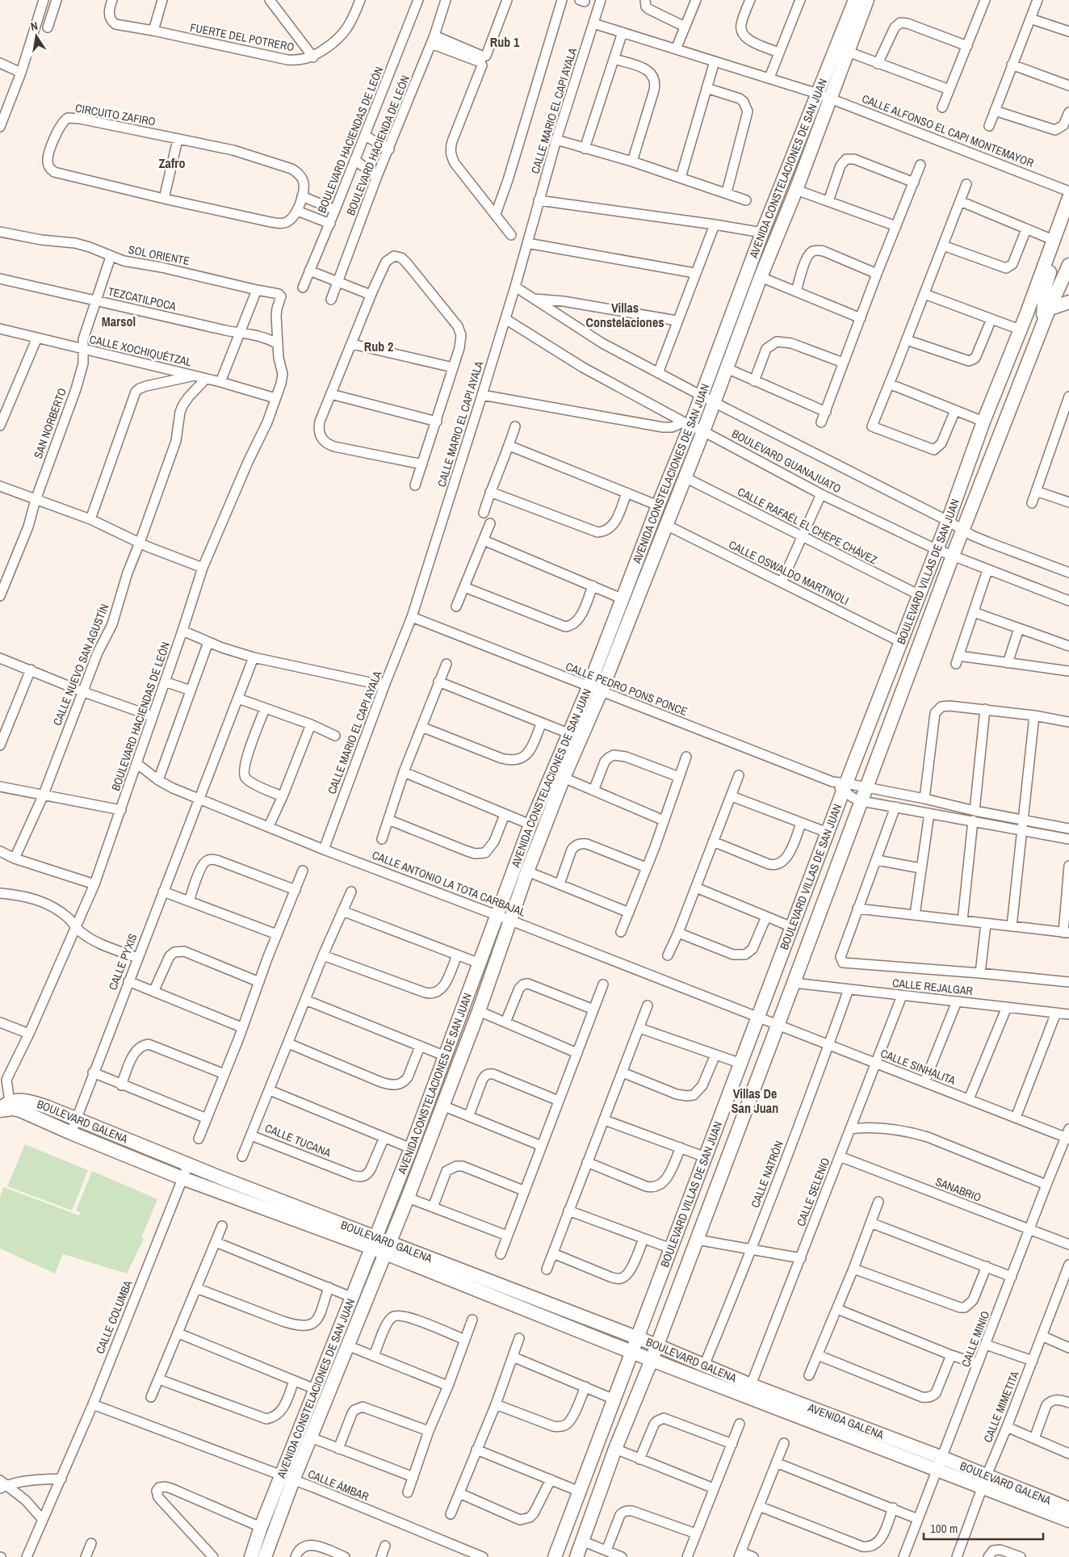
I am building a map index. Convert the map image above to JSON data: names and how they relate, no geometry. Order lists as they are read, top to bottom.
{
  "streets": {
    "street": [
      "FUERTE DEL POTRERO",
      "CALLE MARIO EL CAPI AYALA",
      "CIRCUITO ZAFIRO",
      "CALLE ALFONSO EL CAPI MONTEMAYOR",
      "BOULEVARD HACIENDAS DE LEÓN",
      "BOULEVARD HACIENDA DE LEÓN",
      "AVENIDA CONSTELACIONES DE SAN JUAN",
      "SOL ORIENTE",
      "TEZCATILPOCA",
      "CALLE XOCHIQUÉTZAL",
      "SAN NORBERTO",
      "BOULEVARD GUANAJUATO",
      "CALLE RAFAÉL EL CHEPE CHÁVEZ",
      "BOULEVARD VILLAS DE SAN JUAN",
      "CALLE OSWALDO MARTINOLI",
      "CALLE NUEVO SAN AGUSTÍN",
      "CALLE PEDRO PONS PONCE",
      "CALLE ANTONIO LA TOTA CARBAJAL",
      "CALLE PYXIS",
      "CALLE REJALGAR",
      "CALLE SINHALITA",
      "BOULEVARD GALENA",
      "CALLE TUCANA",
      "CALLE NATRÓN",
      "SANABRIO",
      "CALLE SELENIO",
      "CALLE COLUMBA",
      "CALLE MINIO",
      "CALLE MIMETITA",
      "AVENIDA GALENA",
      "CALLE ÁMBAR"
    ]
  },
  "crossings": [
    ["CALLE MARIO EL CAPI AYALA", "CALLE ALFONSO EL CAPI MONTEMAYOR"],
    ["CALLE MARIO EL CAPI AYALA", "BOULEVARD GUANAJUATO"],
    ["CALLE MARIO EL CAPI AYALA", "CALLE PEDRO PONS PONCE"],
    ["CALLE MARIO EL CAPI AYALA", "CALLE ANTONIO LA TOTA CARBAJAL"],
    ["CALLE ALFONSO EL CAPI MONTEMAYOR", "AVENIDA CONSTELACIONES DE SAN JUAN"],
    ["BOULEVARD HACIENDAS DE LEÓN", "SOL ORIENTE"],
    ["BOULEVARD HACIENDAS DE LEÓN", "TEZCATILPOCA"],
    ["BOULEVARD HACIENDAS DE LEÓN", "CALLE XOCHIQUÉTZAL"],
    ["BOULEVARD HACIENDAS DE LEÓN", "CALLE ANTONIO LA TOTA CARBAJAL"],
    ["BOULEVARD HACIENDAS DE LEÓN", "BOULEVARD GALENA"],
    ["AVENIDA CONSTELACIONES DE SAN JUAN", "BOULEVARD GUANAJUATO"],
    ["AVENIDA CONSTELACIONES DE SAN JUAN", "CALLE RAFAÉL EL CHEPE CHÁVEZ"],
    ["AVENIDA CONSTELACIONES DE SAN JUAN", "CALLE OSWALDO MARTINOLI"],
    ["AVENIDA CONSTELACIONES DE SAN JUAN", "CALLE PEDRO PONS PONCE"],
    ["AVENIDA CONSTELACIONES DE SAN JUAN", "CALLE ANTONIO LA TOTA CARBAJAL"],
    ["AVENIDA CONSTELACIONES DE SAN JUAN", "BOULEVARD GALENA"],
    ["AVENIDA CONSTELACIONES DE SAN JUAN", "CALLE ÁMBAR"],
    ["SOL ORIENTE", "SAN NORBERTO"],
    ["TEZCATILPOCA", "SAN NORBERTO"],
    ["CALLE XOCHIQUÉTZAL", "SAN NORBERTO"],
    ["CALLE XOCHIQUÉTZAL", "CALLE NUEVO SAN AGUSTÍN"],
    ["BOULEVARD GUANAJUATO", "BOULEVARD VILLAS DE SAN JUAN"],
    ["CALLE RAFAÉL EL CHEPE CHÁVEZ", "BOULEVARD VILLAS DE SAN JUAN"],
    ["BOULEVARD VILLAS DE SAN JUAN", "CALLE OSWALDO MARTINOLI"],
    ["BOULEVARD VILLAS DE SAN JUAN", "CALLE PEDRO PONS PONCE"],
    ["BOULEVARD VILLAS DE SAN JUAN", "CALLE ANTONIO LA TOTA CARBAJAL"],
    ["BOULEVARD VILLAS DE SAN JUAN", "CALLE REJALGAR"],
    ["BOULEVARD VILLAS DE SAN JUAN", "CALLE SINHALITA"],
    ["BOULEVARD VILLAS DE SAN JUAN", "BOULEVARD GALENA"],
    ["CALLE ANTONIO LA TOTA CARBAJAL", "CALLE PYXIS"],
    ["CALLE ANTONIO LA TOTA CARBAJAL", "CALLE SINHALITA"],
    ["CALLE PYXIS", "BOULEVARD GALENA"],
    ["CALLE REJALGAR", "CALLE NATRÓN"],
    ["CALLE REJALGAR", "CALLE SELENIO"],
    ["CALLE SINHALITA", "CALLE NATRÓN"],
    ["CALLE SINHALITA", "CALLE SELENIO"],
    ["CALLE SINHALITA", "CALLE MINIO"],
    ["BOULEVARD GALENA", "CALLE NATRÓN"],
    ["BOULEVARD GALENA", "CALLE SELENIO"],
    ["BOULEVARD GALENA", "CALLE COLUMBA"],
    ["BOULEVARD GALENA", "CALLE MINIO"],
    ["BOULEVARD GALENA", "CALLE MIMETITA"],
    ["BOULEVARD GALENA", "AVENIDA GALENA"],
    ["SANABRIO", "CALLE SELENIO"],
    ["SANABRIO", "CALLE MINIO"],
    ["CALLE SELENIO", "AVENIDA GALENA"],
    ["CALLE COLUMBA", "CALLE ÁMBAR"],
    ["CALLE MINIO", "AVENIDA GALENA"]
  ],
  "districts": [
    "Rub 1",
    "Zafro",
    "Villas Constelaciones",
    "Marsol",
    "Rub 2",
    "Villas De San Juan"
  ],
  "scale_bar": "100 m",
  "north": "top"
}
